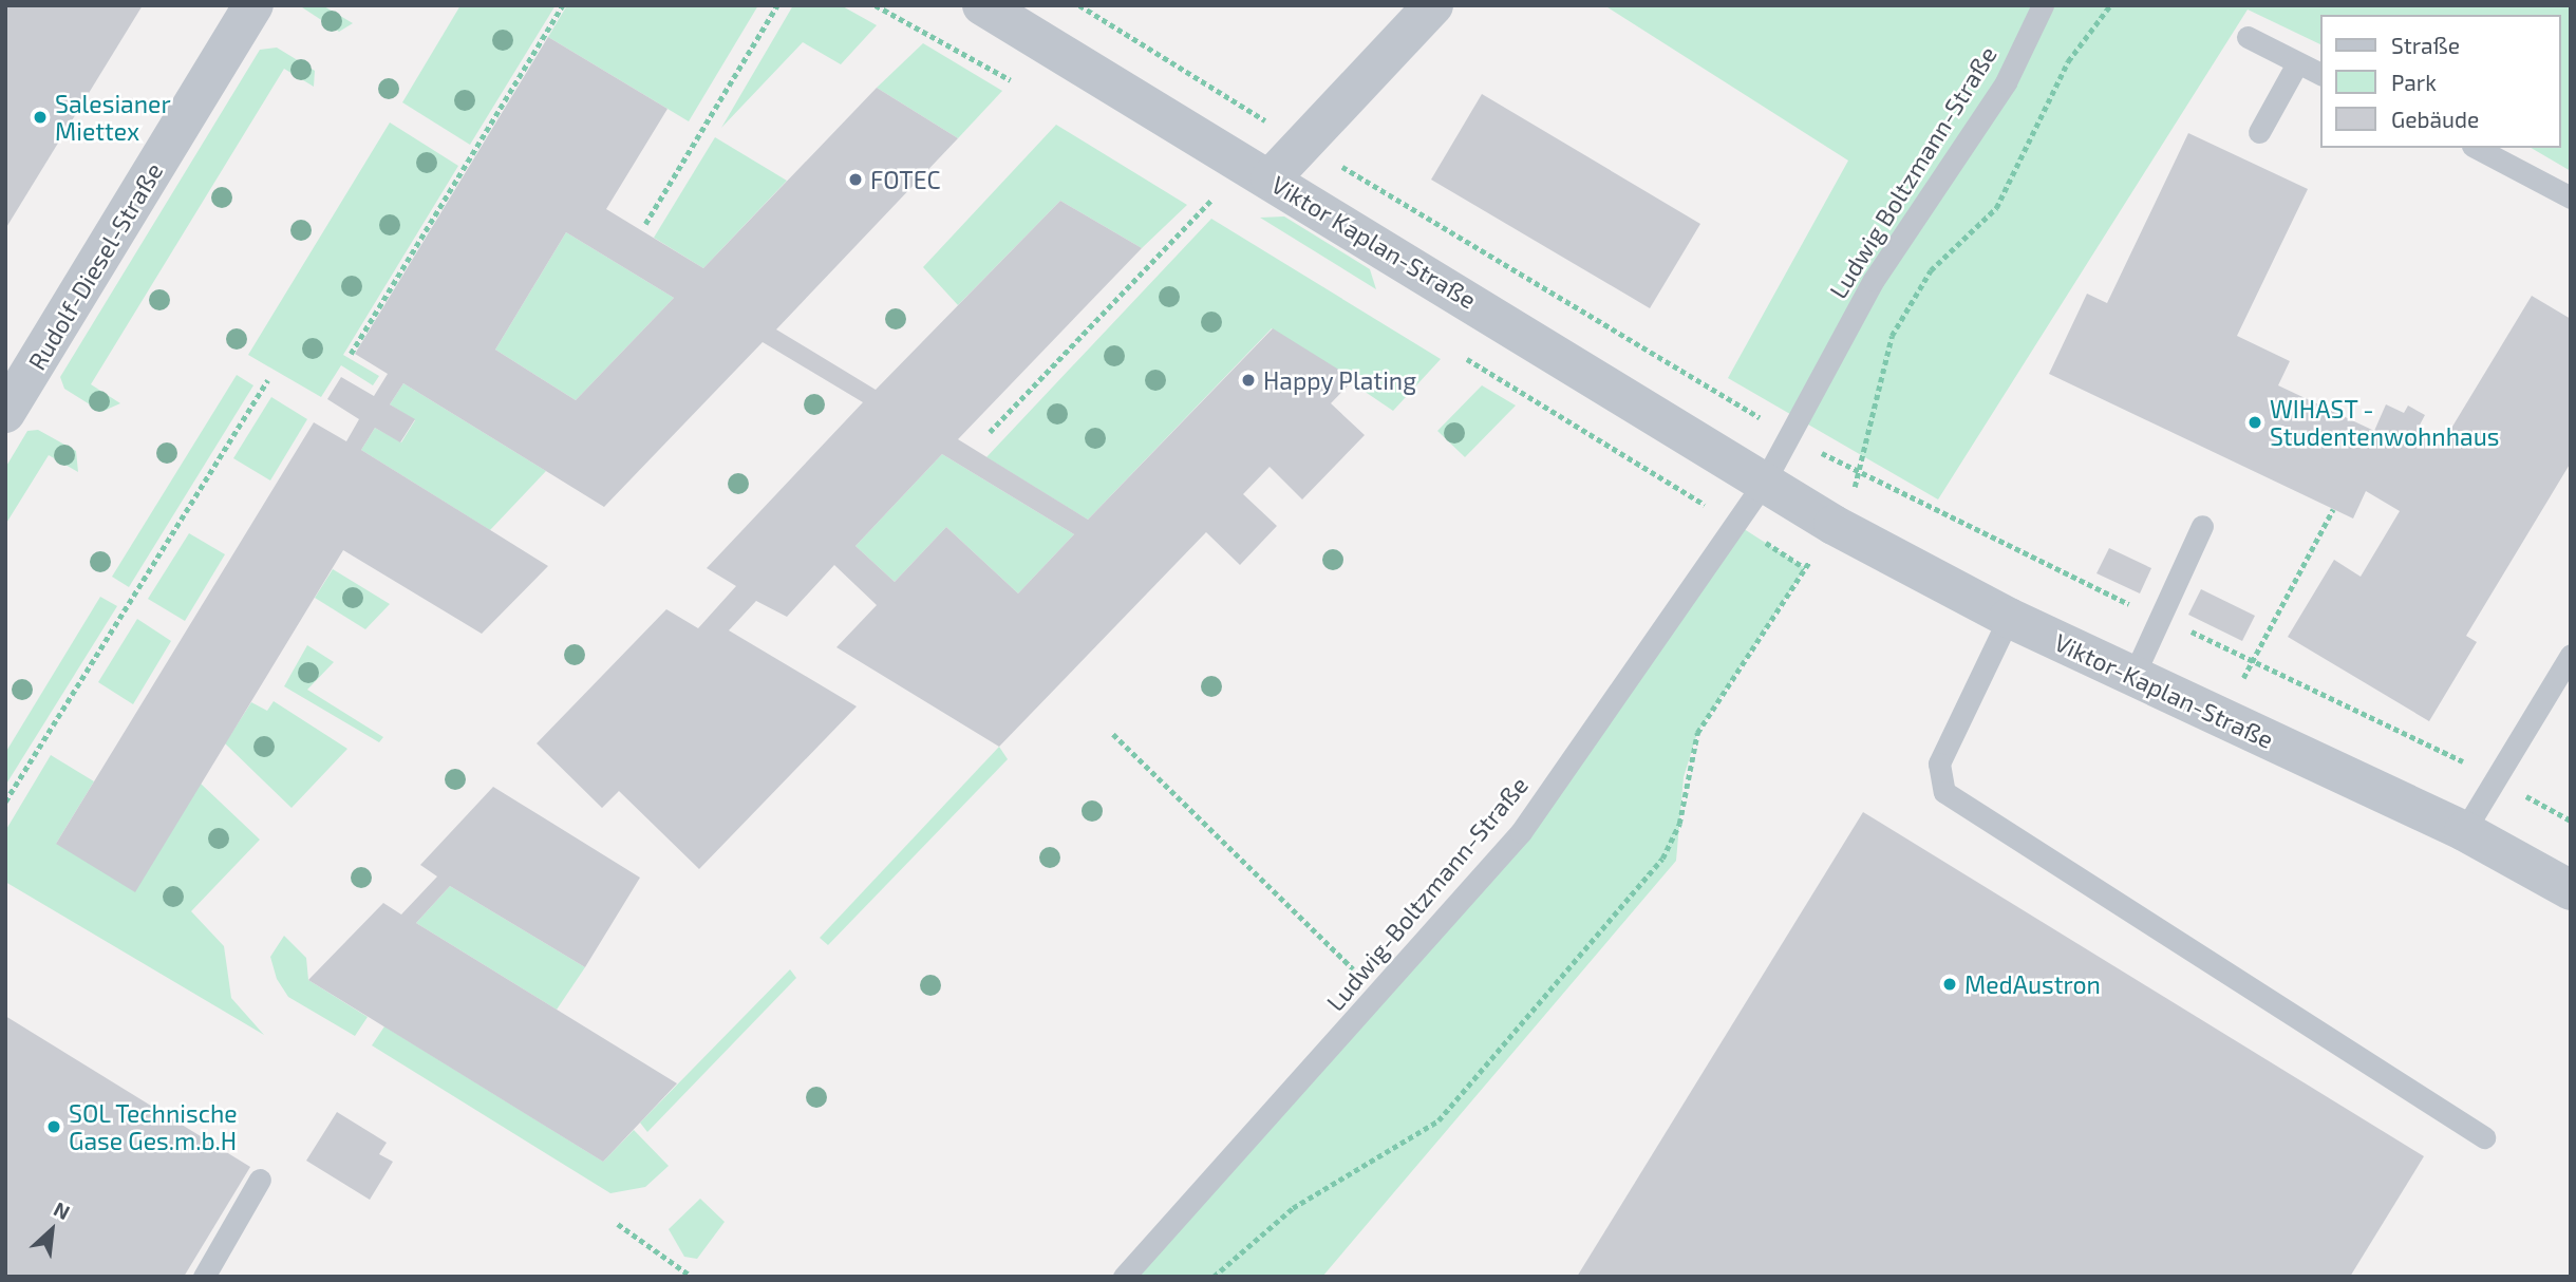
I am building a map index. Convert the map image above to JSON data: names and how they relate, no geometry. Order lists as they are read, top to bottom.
{
  "streets": {
    "street": ["Viktor Kaplan-Straße", "Rudolf-Diesel-Straße", "Viktor-Kaplan-Straße"],
    "lane": ["Ludwig Boltzmann-Straße", "Ludwig-Boltzmann-Straße"]
  },
  "crossings": [
    ["Ludwig Boltzmann-Straße", "Viktor Kaplan-Straße"],
    ["Ludwig Boltzmann-Straße", "Viktor-Kaplan-Straße"],
    ["Ludwig Boltzmann-Straße", "Ludwig-Boltzmann-Straße"],
    ["Viktor Kaplan-Straße", "Viktor-Kaplan-Straße"],
    ["Viktor Kaplan-Straße", "Ludwig-Boltzmann-Straße"],
    ["Viktor-Kaplan-Straße", "Ludwig-Boltzmann-Straße"]
  ],
  "places": [
    "Salesianer Miettex",
    "FOTEC",
    "Happy Plating",
    "WIHAST - Studentenwohnhaus",
    "MedAustron",
    "SOL Technische Gase Ges.m.b.H"
  ],
  "legend": ["Straße", "Park", "Gebäude"],
  "north": "top right"
}
